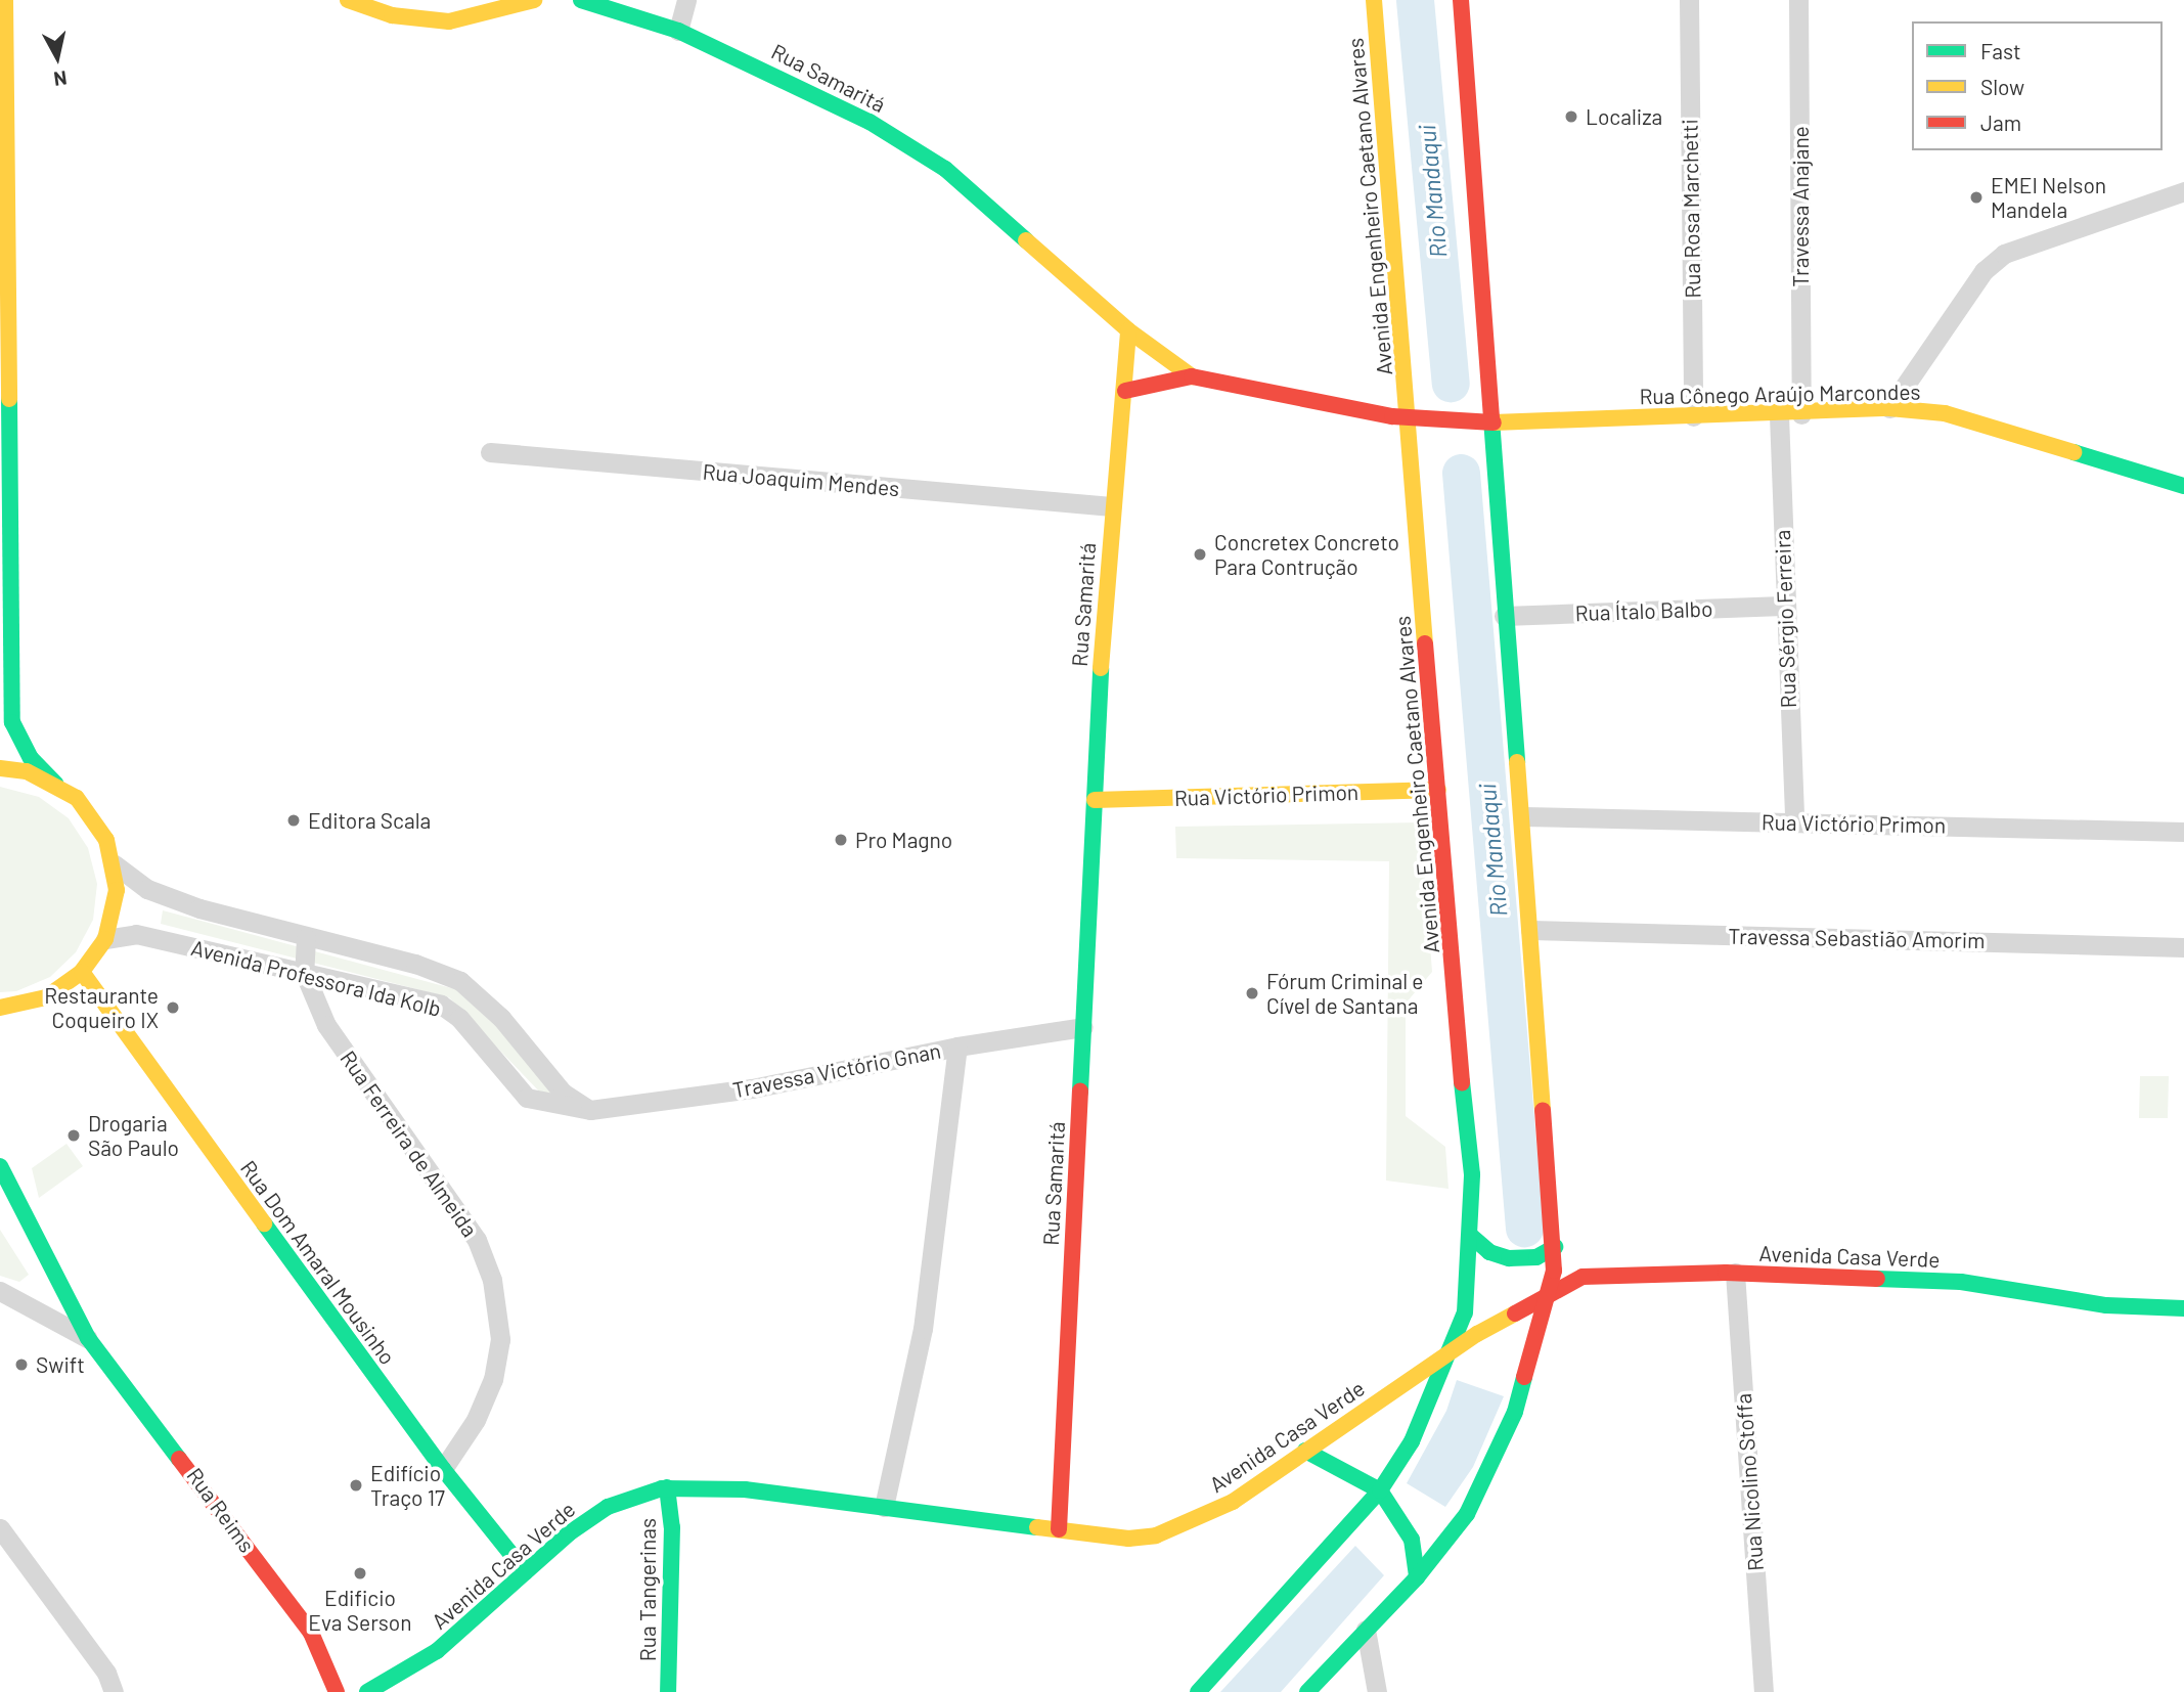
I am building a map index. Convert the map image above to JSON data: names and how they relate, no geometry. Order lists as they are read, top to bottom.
{
  "streets": {
    "main road": [
      "Rua Samaritá",
      "Avenida Engenheiro Caetano Alvares",
      "Rua Cônego Araújo Marcondes",
      "Rua Victório Primon",
      "Avenida Casa Verde",
      "Rua Dom Amaral Mousinho",
      "Rua Reims",
      "Rua Tangerinas"
    ],
    "street": [
      "Travessa Anajane",
      "Rua Rosa Marchetti",
      "Rua Joaquim Mendes",
      "Rua Ítalo Balbo",
      "Rua Sérgio Ferreira",
      "Travessa Sebastião Amorim",
      "Avenida Professora Ida Kolb",
      "Travessa Victório Gnan",
      "Rua Ferreira de Almeida",
      "Rua Nicolino Stoffa"
    ]
  },
  "crossings": [
    ["Rua Samaritá", "Rua Joaquim Mendes"],
    ["Rua Samaritá", "Rua Victório Primon"],
    ["Rua Samaritá", "Travessa Victório Gnan"],
    ["Rua Samaritá", "Avenida Casa Verde"],
    ["Avenida Engenheiro Caetano Alvares", "Rua Cônego Araújo Marcondes"],
    ["Avenida Engenheiro Caetano Alvares", "Rua Victório Primon"],
    ["Avenida Engenheiro Caetano Alvares", "Avenida Casa Verde"],
    ["Travessa Anajane", "Rua Cônego Araújo Marcondes"],
    ["Rua Rosa Marchetti", "Rua Cônego Araújo Marcondes"],
    ["Rua Cônego Araújo Marcondes", "Rua Sérgio Ferreira"],
    ["Rua Ítalo Balbo", "Rua Sérgio Ferreira"],
    ["Rua Sérgio Ferreira", "Rua Victório Primon"],
    ["Avenida Professora Ida Kolb", "Travessa Victório Gnan"],
    ["Avenida Professora Ida Kolb", "Rua Ferreira de Almeida"],
    ["Rua Ferreira de Almeida", "Rua Dom Amaral Mousinho"],
    ["Avenida Casa Verde", "Rua Dom Amaral Mousinho"],
    ["Avenida Casa Verde", "Rua Nicolino Stoffa"],
    ["Avenida Casa Verde", "Rua Tangerinas"]
  ],
  "water": ["Rio Mandaqui"],
  "places": [
    "Localiza",
    "EMEI Nelson Mandela",
    "Concretex Concreto Para Contrução",
    "Editora Scala",
    "Pro Magno",
    "Fórum Criminal e Cível de Santana",
    "Restaurante Coqueiro IX",
    "Drogaria São Paulo",
    "Swift",
    "Edifício Traço 17",
    "Edificio Eva Serson"
  ],
  "legend": ["Fast", "Slow", "Jam"],
  "north": "bottom"
}
